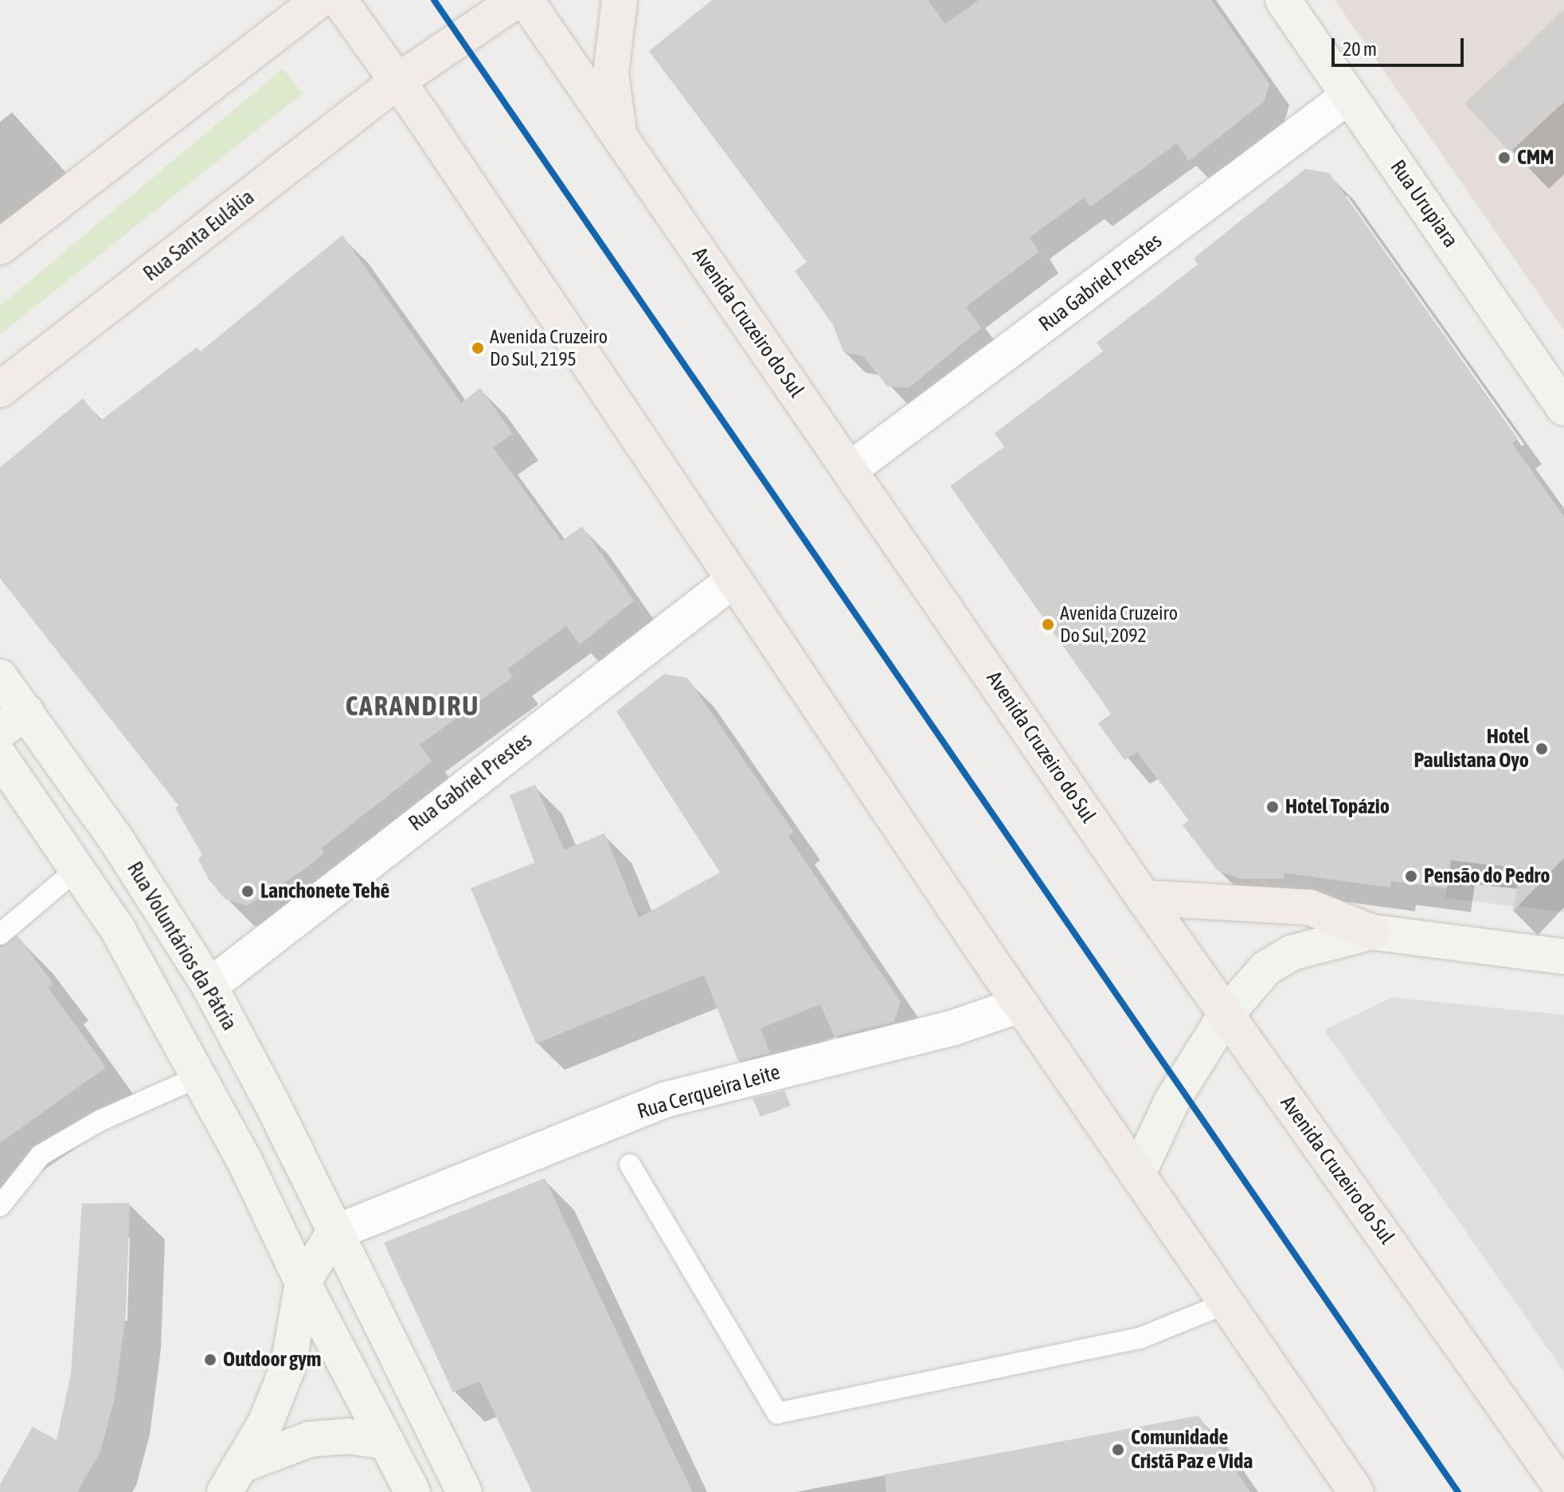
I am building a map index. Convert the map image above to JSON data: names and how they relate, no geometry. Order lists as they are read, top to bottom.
{
  "streets": {
    "main road": [
      "Rua Urupiara",
      "Rua Santa Eulália",
      "Avenida Cruzeiro do Sul",
      "Rua Voluntários da Pátria"
    ],
    "street": ["Rua Gabriel Prestes", "Rua Cerqueira Leite"]
  },
  "crossings": [
    ["Rua Urupiara", "Rua Gabriel Prestes"],
    ["Rua Gabriel Prestes", "Avenida Cruzeiro do Sul"],
    ["Rua Gabriel Prestes", "Rua Voluntários da Pátria"],
    ["Rua Voluntários da Pátria", "Rua Cerqueira Leite"]
  ],
  "districts": ["CARANDIRU"],
  "places": [
    "CMM",
    "Avenida Cruzeiro Do Sul, 2195",
    "Avenida Cruzeiro Do Sul, 2092",
    "Hotel Paulistana Oyo",
    "Hotel Topázio",
    "Pensão do Pedro",
    "Lanchonete Tehê",
    "Outdoor gym",
    "Comunidade Cristã Paz e Vida"
  ],
  "scale_bar": "20 m"
}
